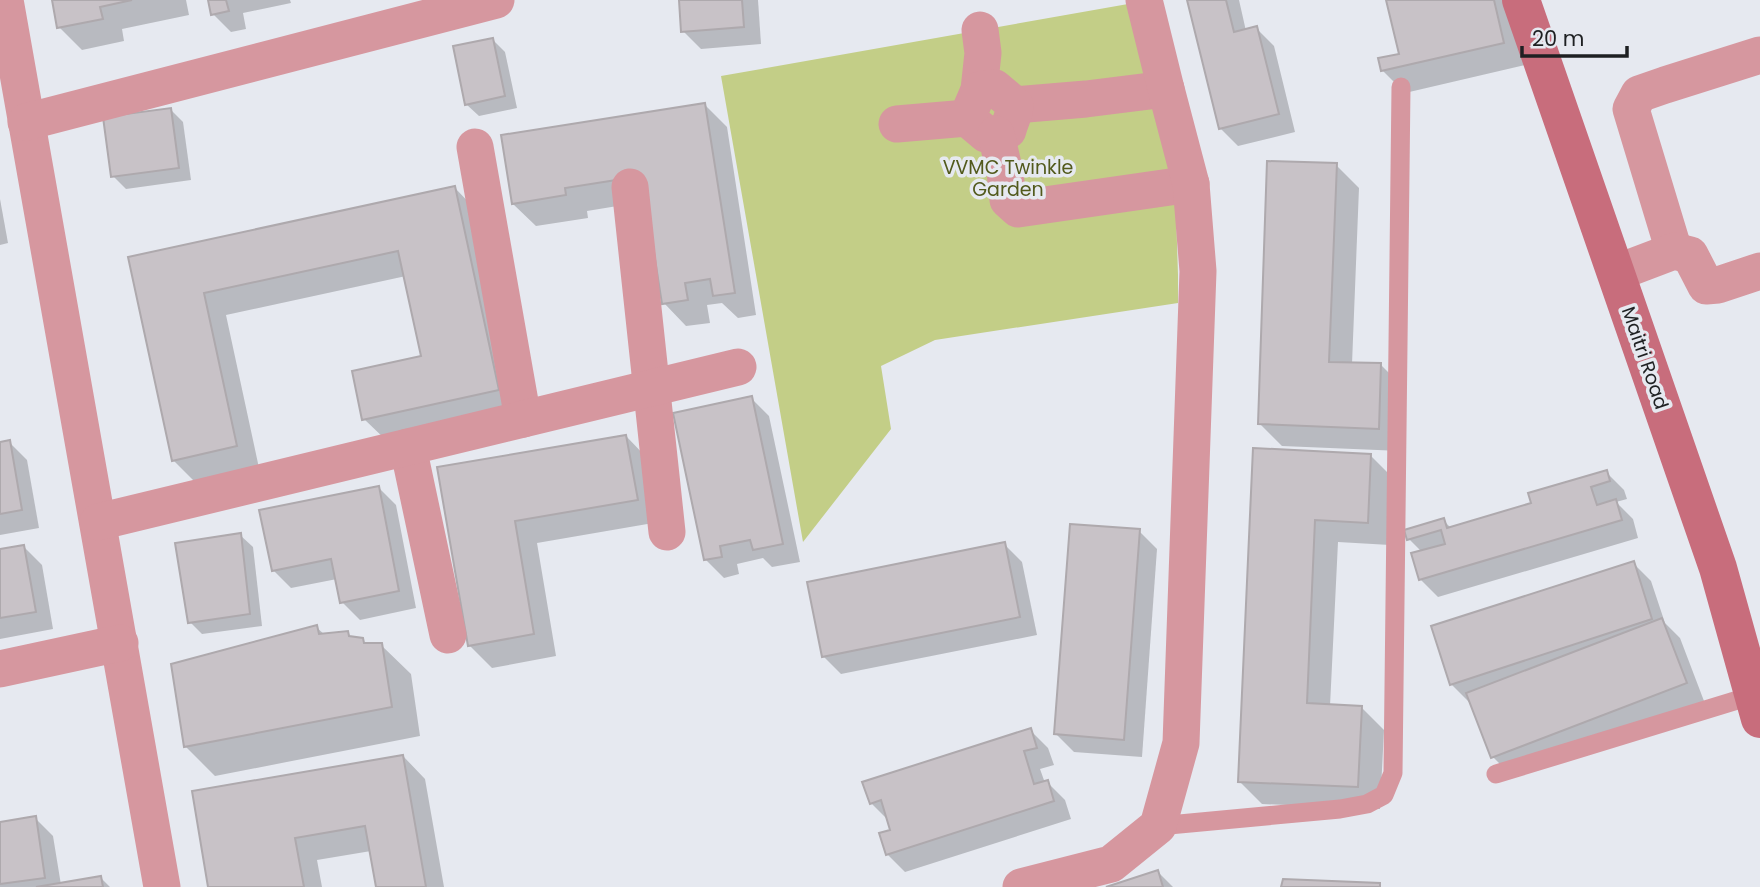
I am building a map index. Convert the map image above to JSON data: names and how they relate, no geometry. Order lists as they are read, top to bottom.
{
  "streets": {
    "street": ["Maitri Road"]
  },
  "parks": ["VVMC Twinkle Garden"],
  "scale_bar": "20 m"
}
